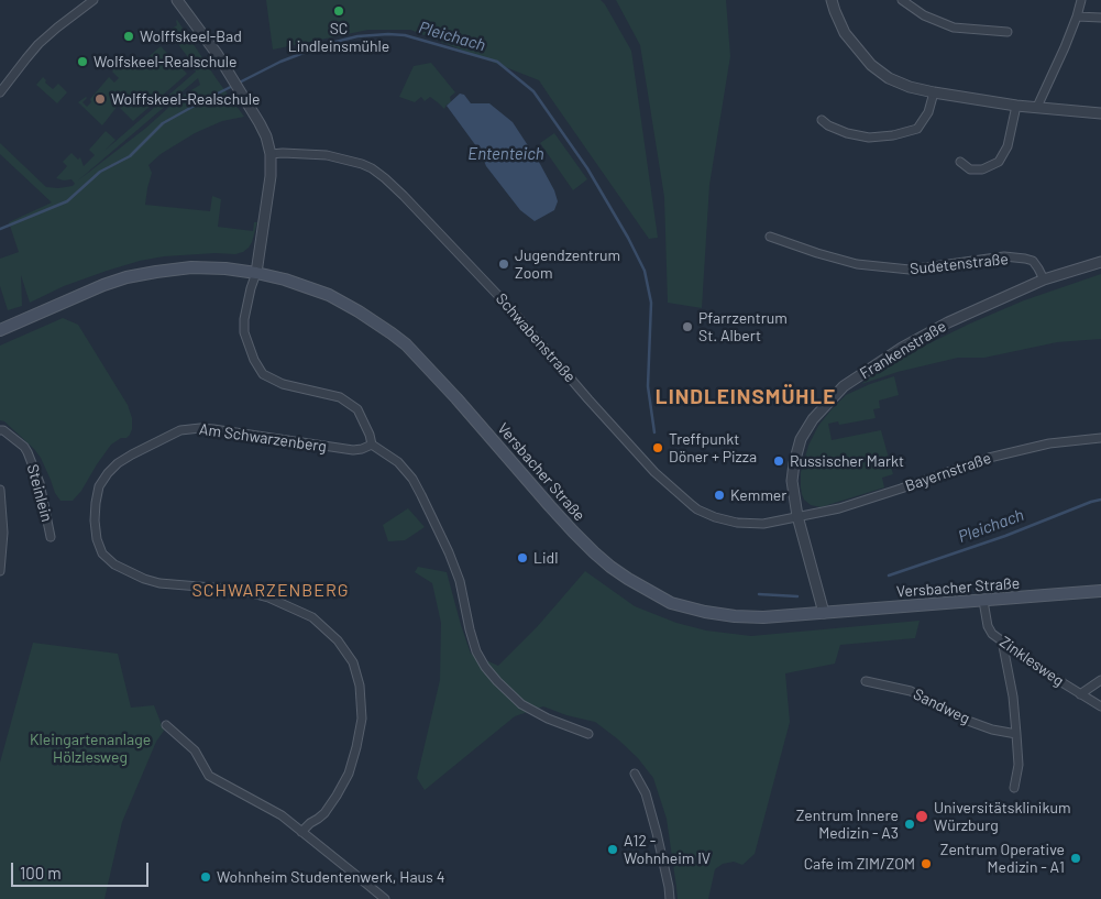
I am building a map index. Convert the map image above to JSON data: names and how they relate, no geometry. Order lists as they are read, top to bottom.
{
  "streets": {
    "main road": ["Versbacher Straße"],
    "street": [
      "Sudetenstraße",
      "Schwabenstraße",
      "Frankenstraße",
      "Am Schwarzenberg",
      "Bayernstraße",
      "Steinlein",
      "Zinklesweg",
      "Sandweg"
    ]
  },
  "crossings": [
    ["Sudetenstraße", "Frankenstraße"],
    ["Schwabenstraße", "Frankenstraße"],
    ["Schwabenstraße", "Bayernstraße"],
    ["Frankenstraße", "Versbacher Straße"],
    ["Frankenstraße", "Bayernstraße"],
    ["Versbacher Straße", "Zinklesweg"]
  ],
  "districts": ["LINDLEINSMÜHLE", "SCHWARZENBERG"],
  "water": ["Pleichach", "Ententeich"],
  "parks": ["Kleingartenanlage Hölzlesweg"],
  "places": [
    "SC Lindleinsmühle",
    "Wolffskeel-Bad",
    "Wolfskeel-Realschule",
    "Wolffskeel-Realschule",
    "Jugendzentrum Zoom",
    "Pfarrzentrum St. Albert",
    "Treffpunkt Döner + Pizza",
    "Russischer Markt",
    "Kemmer",
    "Lidl",
    "Universitätsklinikum Würzburg",
    "Zentrum Innere Medizin - A3",
    "A12 - Wohnheim IV",
    "Zentrum Operative Medizin - A1",
    "Cafe im ZIM/ZOM",
    "Wohnheim Studentenwerk, Haus 4"
  ],
  "scale_bar": "100 m"
}
